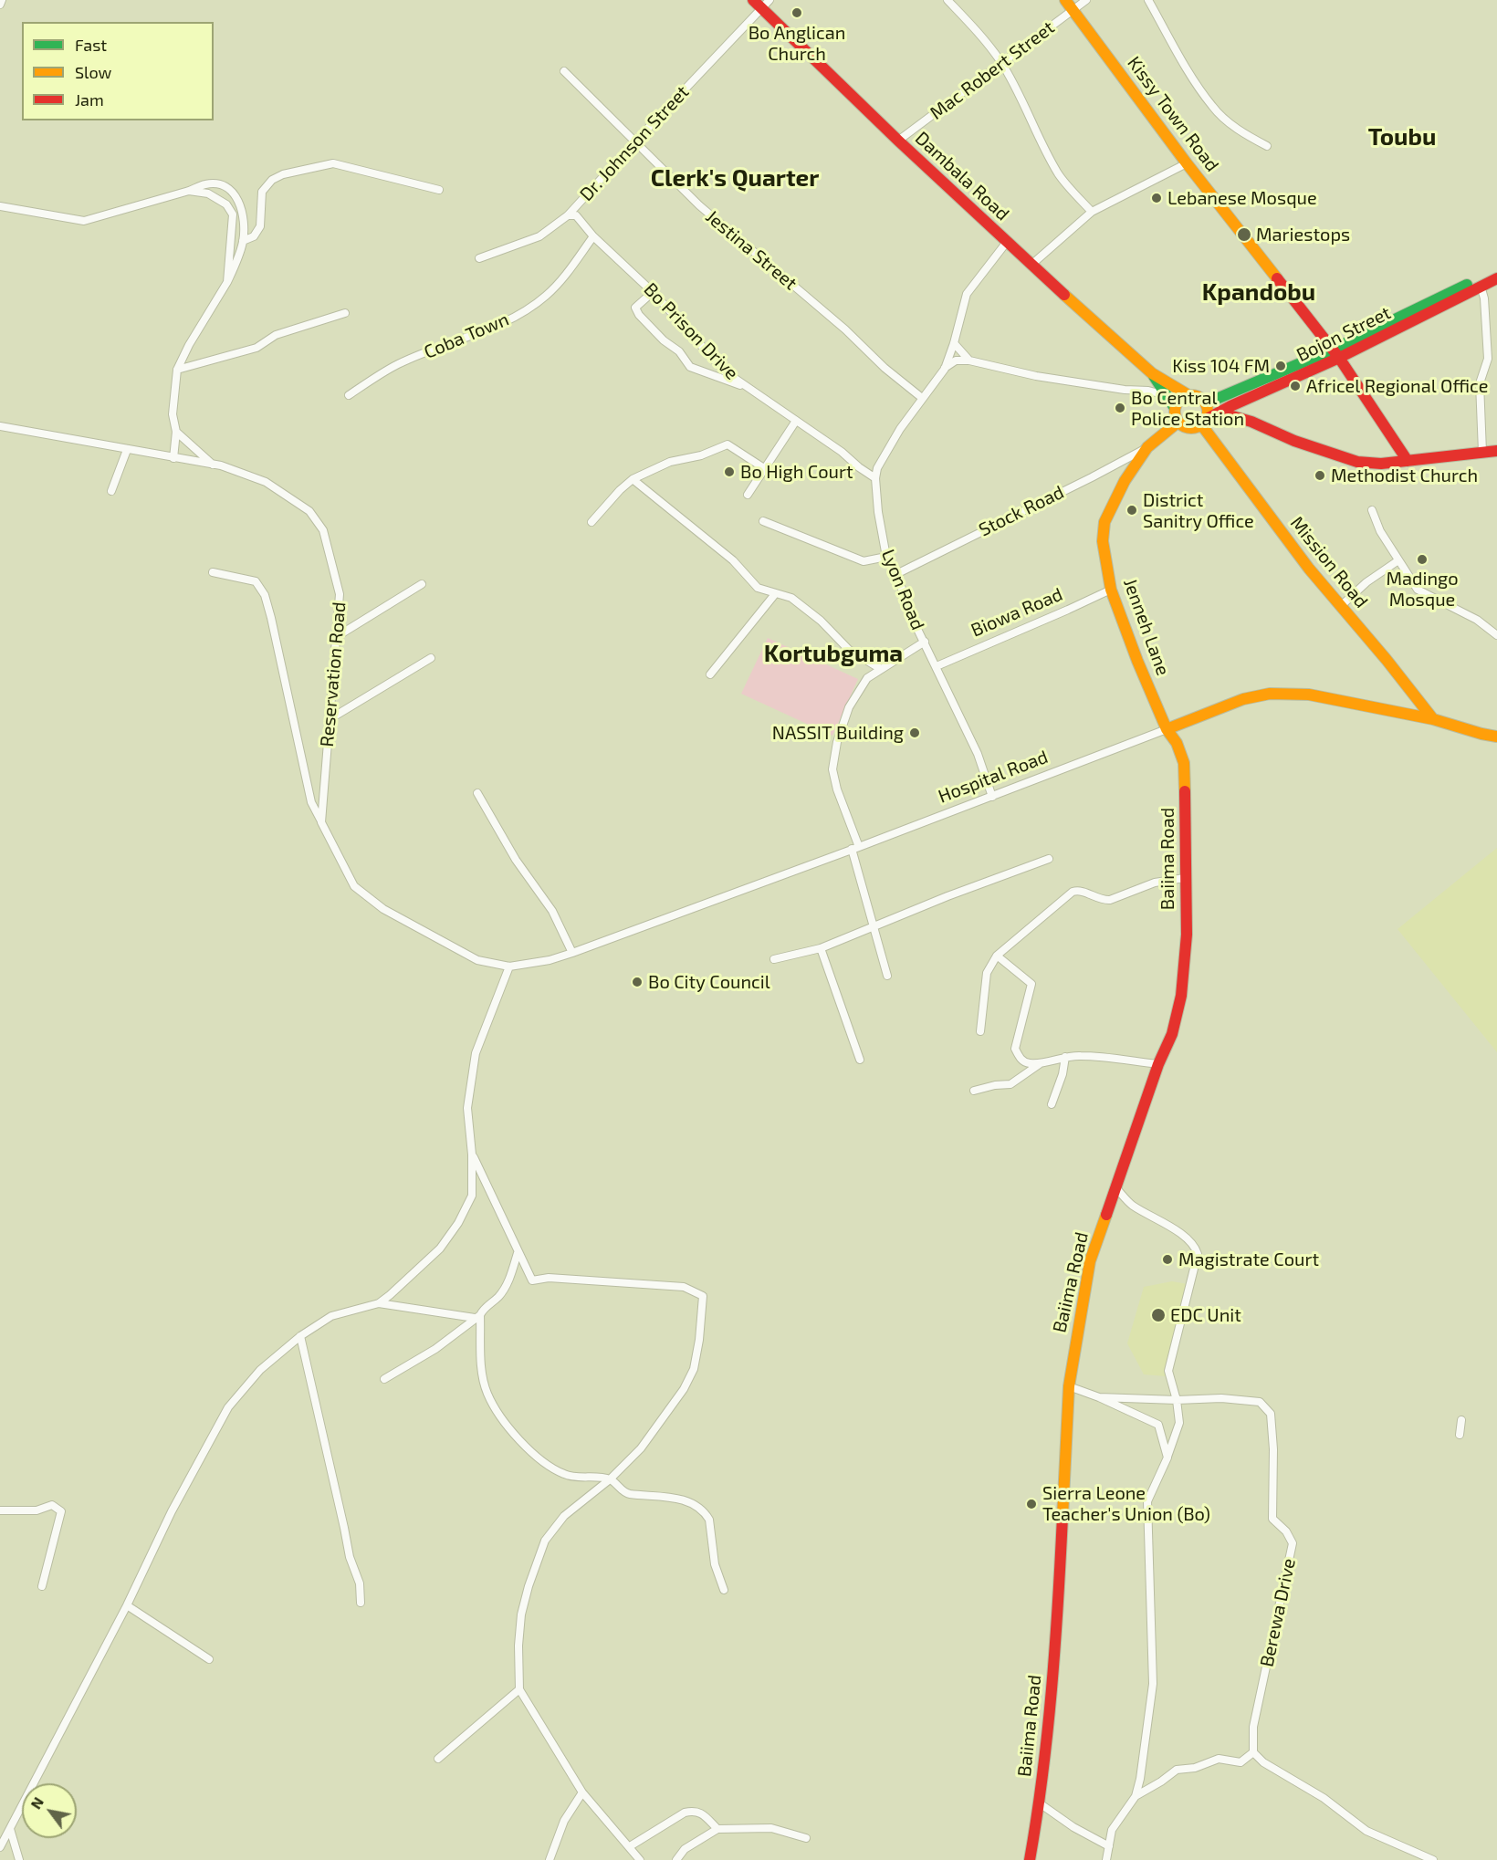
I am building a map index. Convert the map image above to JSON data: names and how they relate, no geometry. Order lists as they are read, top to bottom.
{
  "streets": {
    "street": [
      "Mac Robert Street",
      "Kissy Town Road",
      "Dr. Johnson Street",
      "Dambala Road",
      "Jestina Street",
      "Bo Prison Drive",
      "Bojon Street",
      "Coba Town",
      "Stock Road",
      "Mission Road",
      "Lyon Road",
      "Biowa Road",
      "Jenneh Lane",
      "Reservation Road",
      "Hospital Road",
      "Baiima Road",
      "Berewa Drive"
    ]
  },
  "crossings": [
    ["Mac Robert Street", "Kissy Town Road"],
    ["Mac Robert Street", "Dambala Road"],
    ["Kissy Town Road", "Bojon Street"],
    ["Dr. Johnson Street", "Dambala Road"],
    ["Dr. Johnson Street", "Jestina Street"],
    ["Dr. Johnson Street", "Bo Prison Drive"],
    ["Dambala Road", "Bojon Street"],
    ["Dambala Road", "Mission Road"],
    ["Dambala Road", "Lyon Road"],
    ["Jestina Street", "Lyon Road"],
    ["Bo Prison Drive", "Coba Town"],
    ["Bo Prison Drive", "Lyon Road"],
    ["Bojon Street", "Mission Road"],
    ["Stock Road", "Lyon Road"],
    ["Stock Road", "Jenneh Lane"],
    ["Mission Road", "Hospital Road"],
    ["Lyon Road", "Biowa Road"],
    ["Lyon Road", "Hospital Road"],
    ["Biowa Road", "Jenneh Lane"],
    ["Jenneh Lane", "Hospital Road"],
    ["Jenneh Lane", "Baiima Road"],
    ["Hospital Road", "Baiima Road"]
  ],
  "districts": [
    "Toubu",
    "Clerk's Quarter",
    "Kpandobu",
    "Kortubguma"
  ],
  "places": [
    "Bo Anglican Church",
    "Lebanese Mosque",
    "Mariestops",
    "Kiss 104 FM",
    "Africel Regional Office",
    "Bo Central Police Station",
    "Bo High Court",
    "Methodist Church",
    "District Sanitry Office",
    "Madingo Mosque",
    "NASSIT Building",
    "Bo City Council",
    "Magistrate Court",
    "EDC Unit",
    "Sierra Leone Teacher's Union (Bo)"
  ],
  "legend": ["Fast", "Slow", "Jam"],
  "north": "top left"
}
